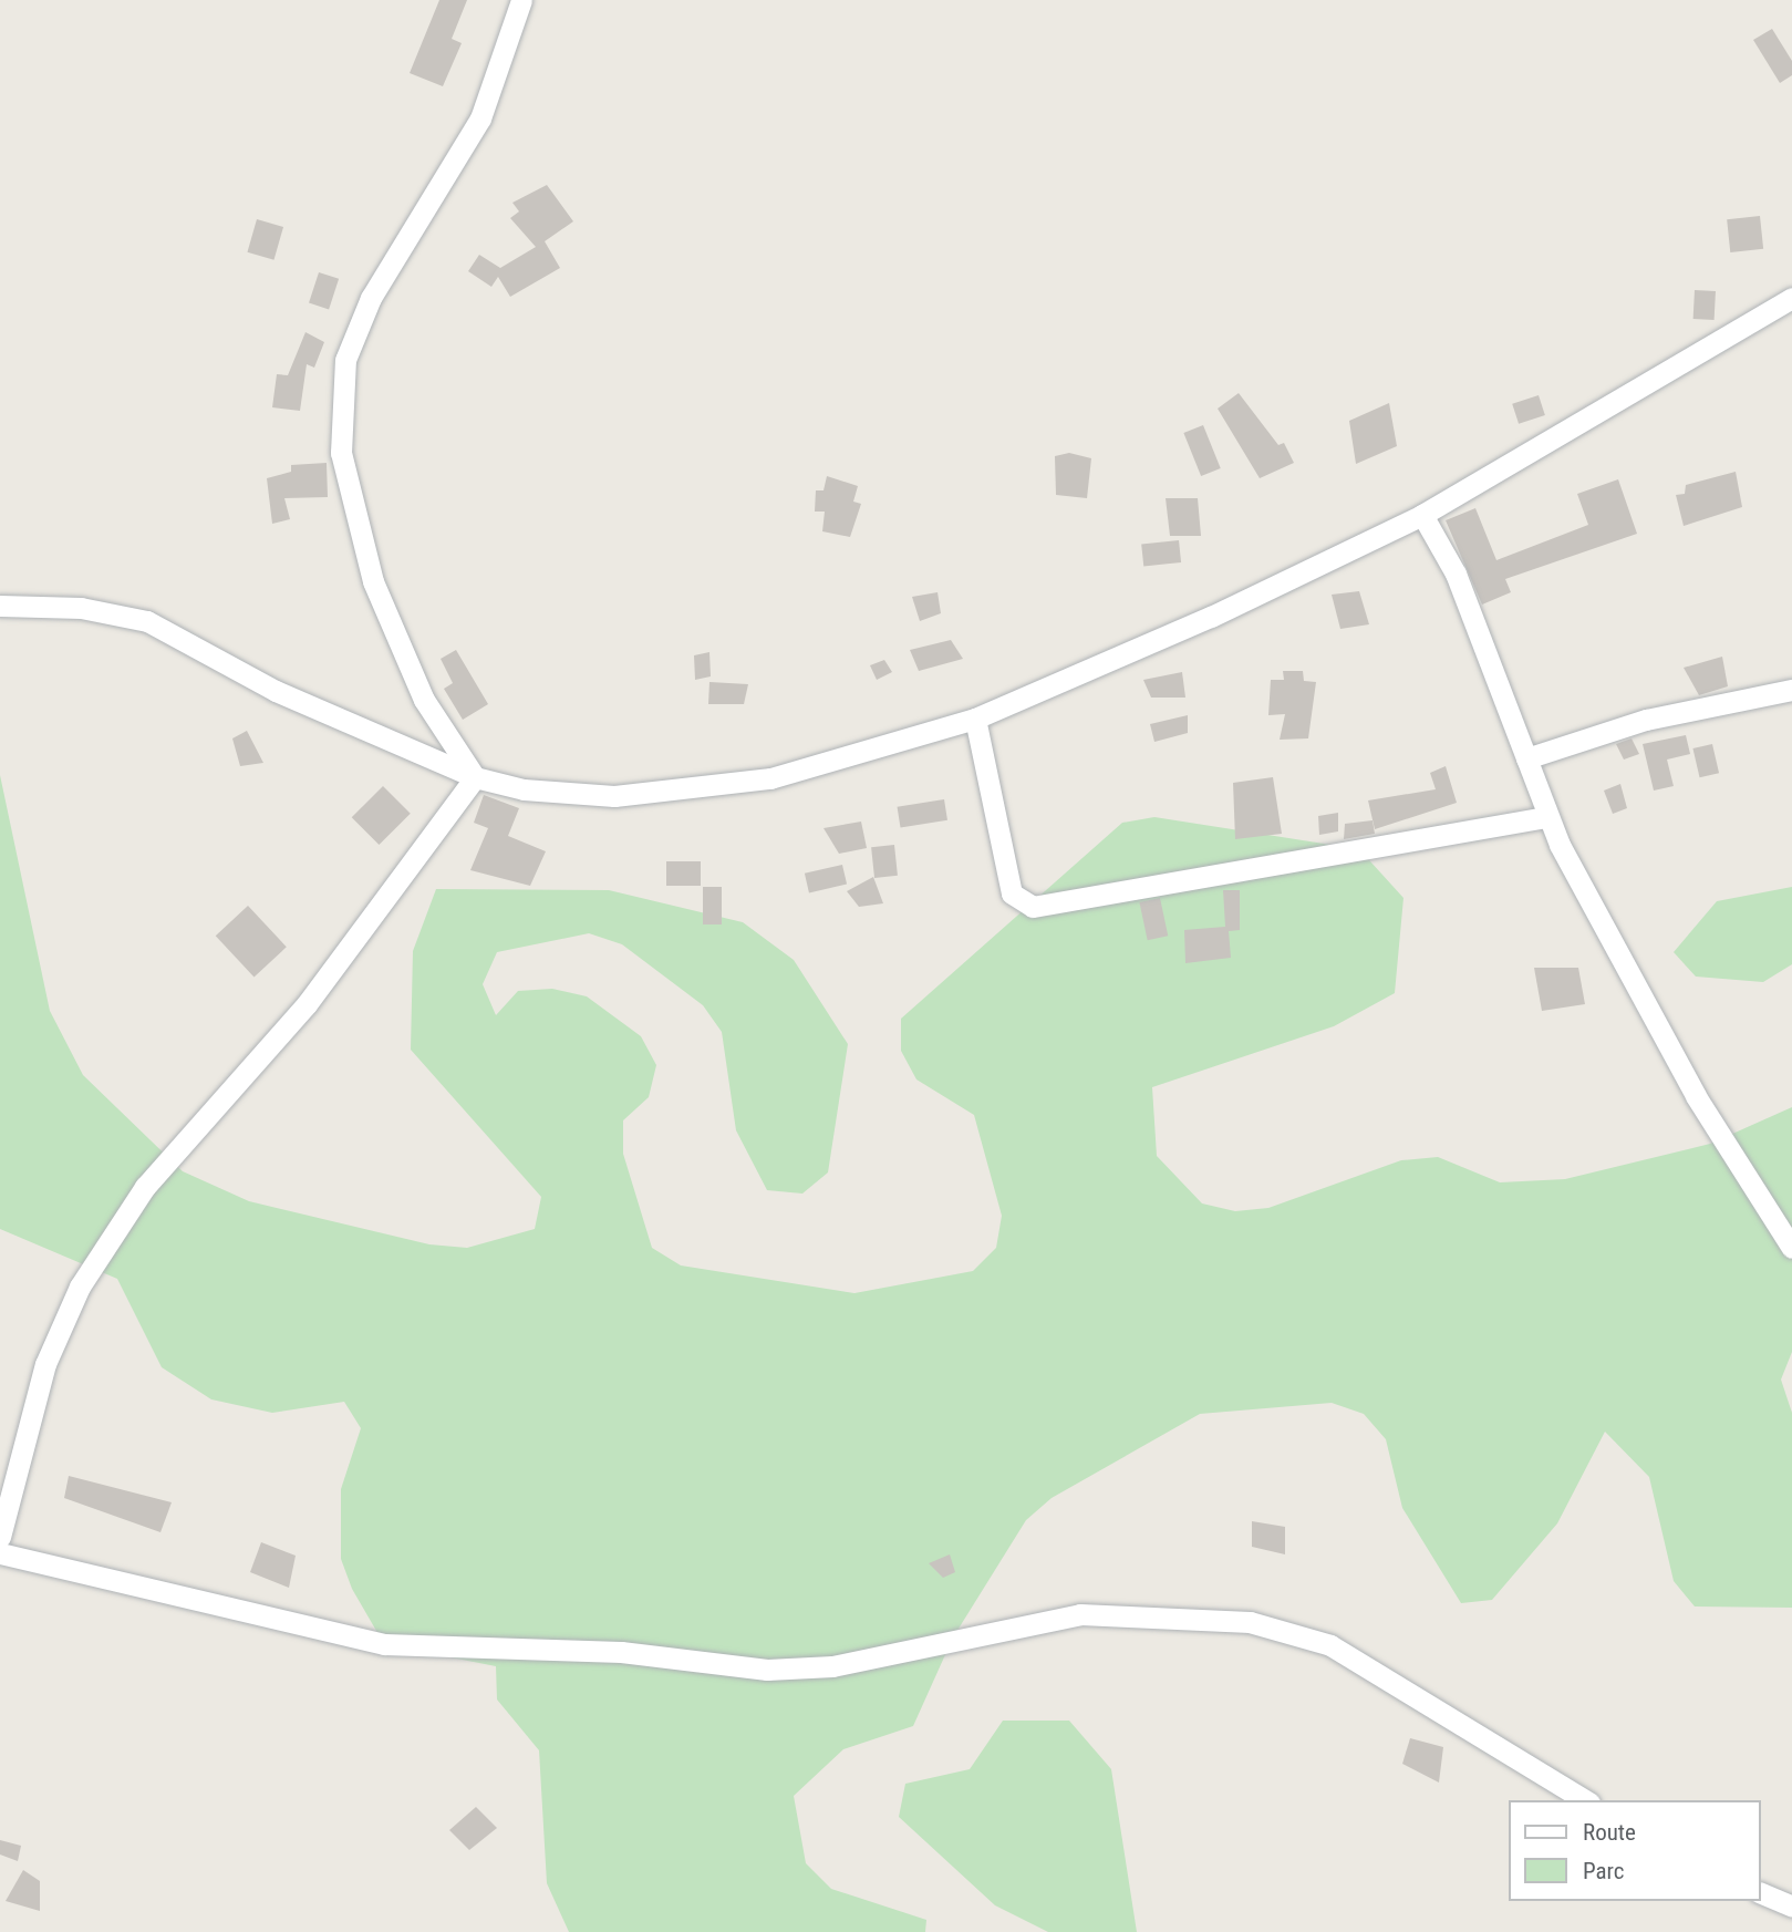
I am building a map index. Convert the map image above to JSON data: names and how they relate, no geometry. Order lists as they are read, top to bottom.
{
  "legend": ["Route", "Parc"]
}
